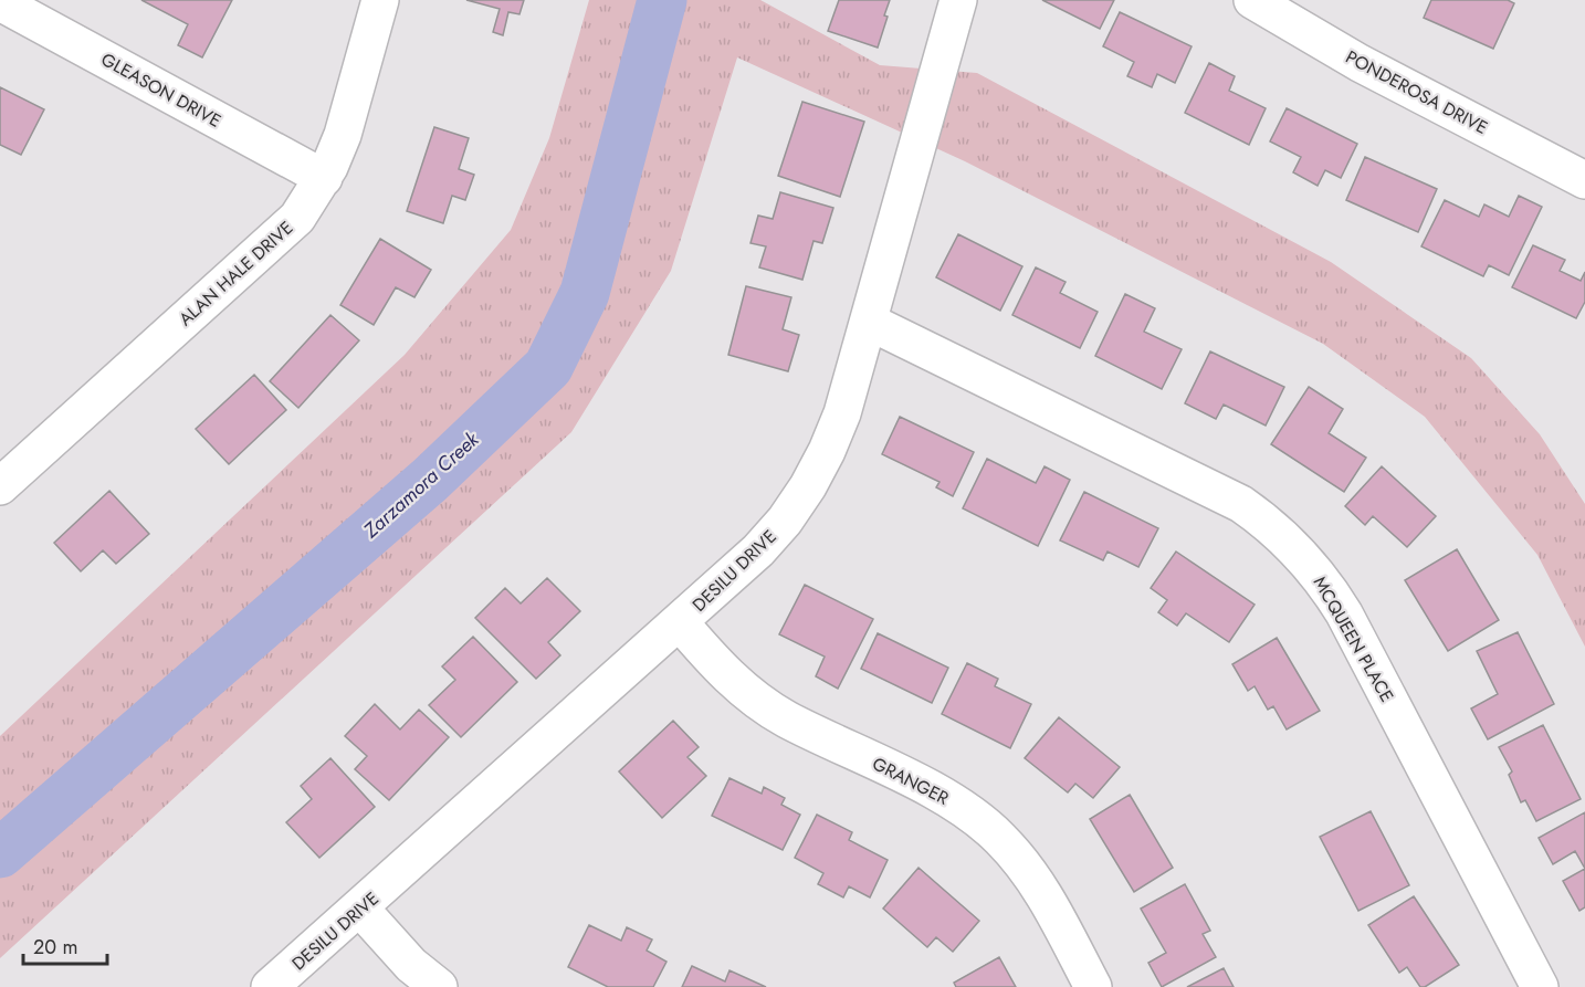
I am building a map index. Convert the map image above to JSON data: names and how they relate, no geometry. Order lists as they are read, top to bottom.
{
  "streets": {
    "street": [
      "GLEASON DRIVE",
      "PONDEROSA DRIVE",
      "ALAN HALE DRIVE",
      "DESILU DRIVE",
      "MCQUEEN PLACE",
      "GRANGER"
    ]
  },
  "crossings": [
    ["GLEASON DRIVE", "ALAN HALE DRIVE"],
    ["DESILU DRIVE", "MCQUEEN PLACE"],
    ["DESILU DRIVE", "GRANGER"]
  ],
  "water": ["Zarzamora Creek"],
  "scale_bar": "20 m"
}
